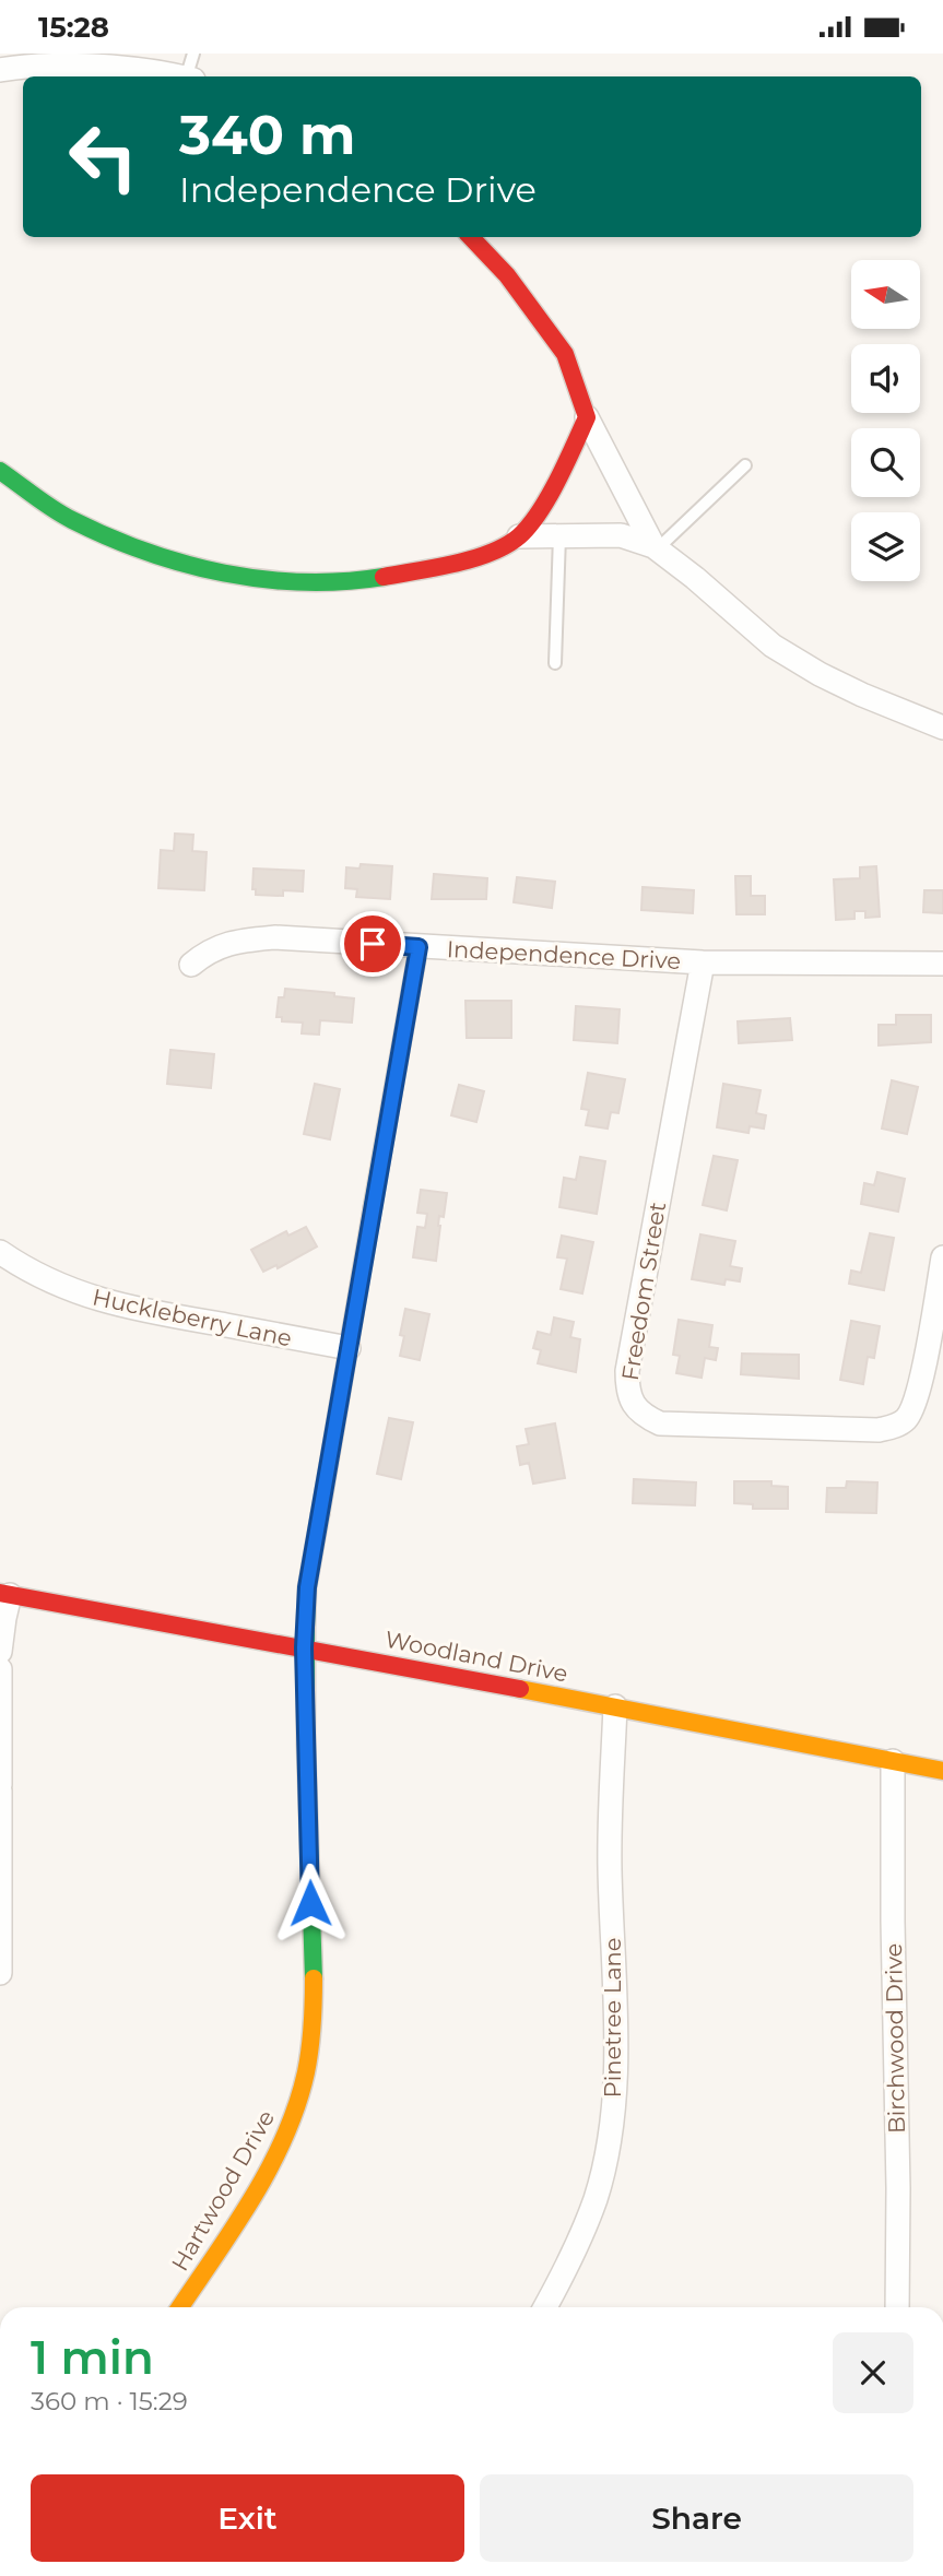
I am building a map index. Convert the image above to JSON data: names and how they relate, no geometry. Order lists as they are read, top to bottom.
{
  "streets": {
    "street": [
      "Independence Drive",
      "Freedom Street",
      "Huckleberry Lane",
      "Woodland Drive",
      "Pinetree Lane",
      "Birchwood Drive",
      "Hartwood Drive"
    ]
  },
  "crossings": [
    ["Independence Drive", "Freedom Street"],
    ["Independence Drive", "Hartwood Drive"],
    ["Huckleberry Lane", "Hartwood Drive"],
    ["Woodland Drive", "Pinetree Lane"],
    ["Woodland Drive", "Birchwood Drive"],
    ["Woodland Drive", "Hartwood Drive"]
  ],
  "north": "left",
  "page": {
    "status": "15:28",
    "turn": ["340 m", "Independence Drive"],
    "heading": ["1 min", "360 m · 15:29"],
    "buttons": ["Exit", "Share"]
  }
}
